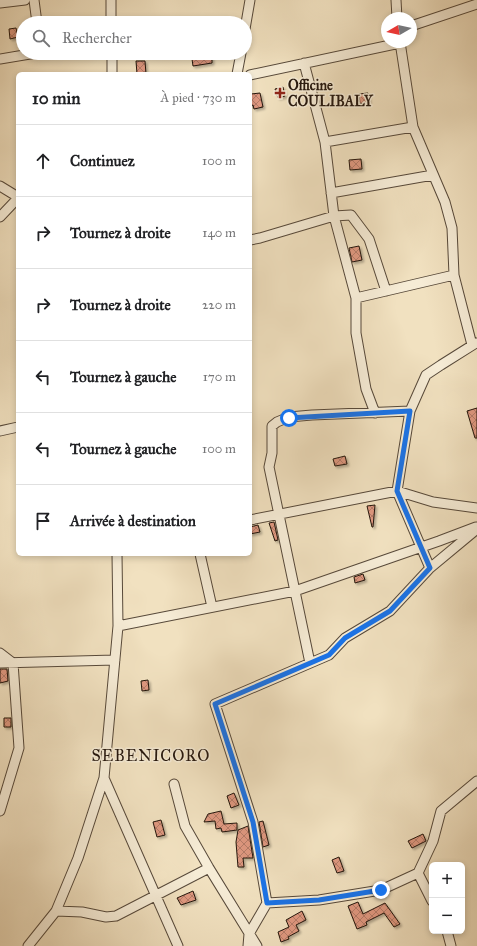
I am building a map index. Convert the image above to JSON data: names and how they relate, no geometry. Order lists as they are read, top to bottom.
{
  "districts": ["SEBENICORO"],
  "places": {
    "health": ["Officine COULIBALY"]
  },
  "north": "left",
  "page": {
    "search": "Rechercher",
    "heading": ["10 min", "À pied · 730 m"],
    "list": [
      ["Continuez", "100 m"],
      ["Tournez à droite", "140 m"],
      ["Tournez à droite", "220 m"],
      ["Tournez à gauche", "170 m"],
      ["Tournez à gauche", "100 m"],
      "Arrivée à destination"
    ],
    "map_buttons": ["+", "−"]
  }
}
